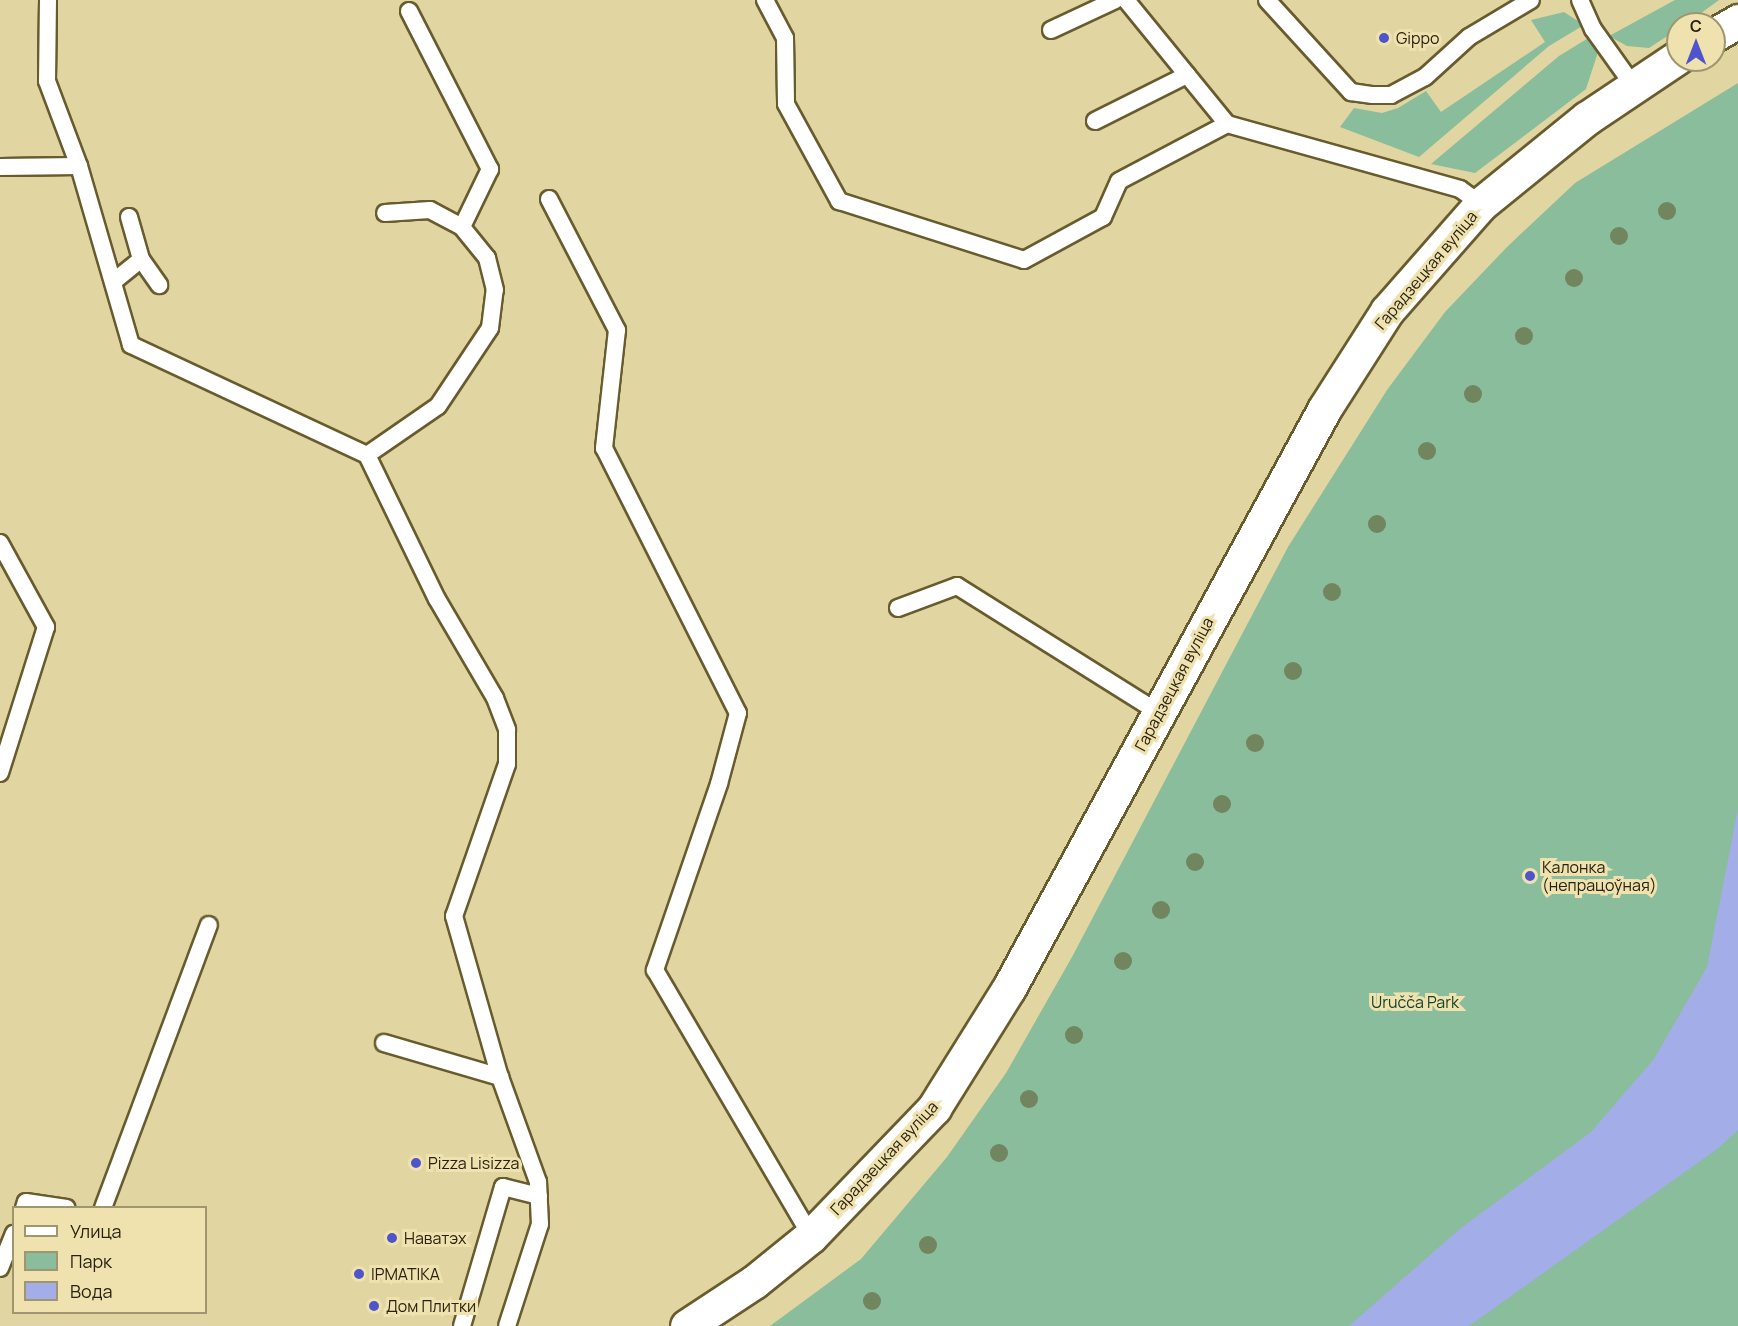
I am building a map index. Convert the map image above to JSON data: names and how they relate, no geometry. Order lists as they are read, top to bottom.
{
  "streets": {
    "street": ["Гарадзецкая вуліца"]
  },
  "parks": ["Uručča Park"],
  "places": [
    "Gippo",
    "Калонка (непрацоўная)",
    "Pizza Lisizza",
    "Наватэх",
    "IPMATIKA",
    "Дом Плитки"
  ],
  "legend": ["Улица", "Парк", "Вода"],
  "north": "top"
}
